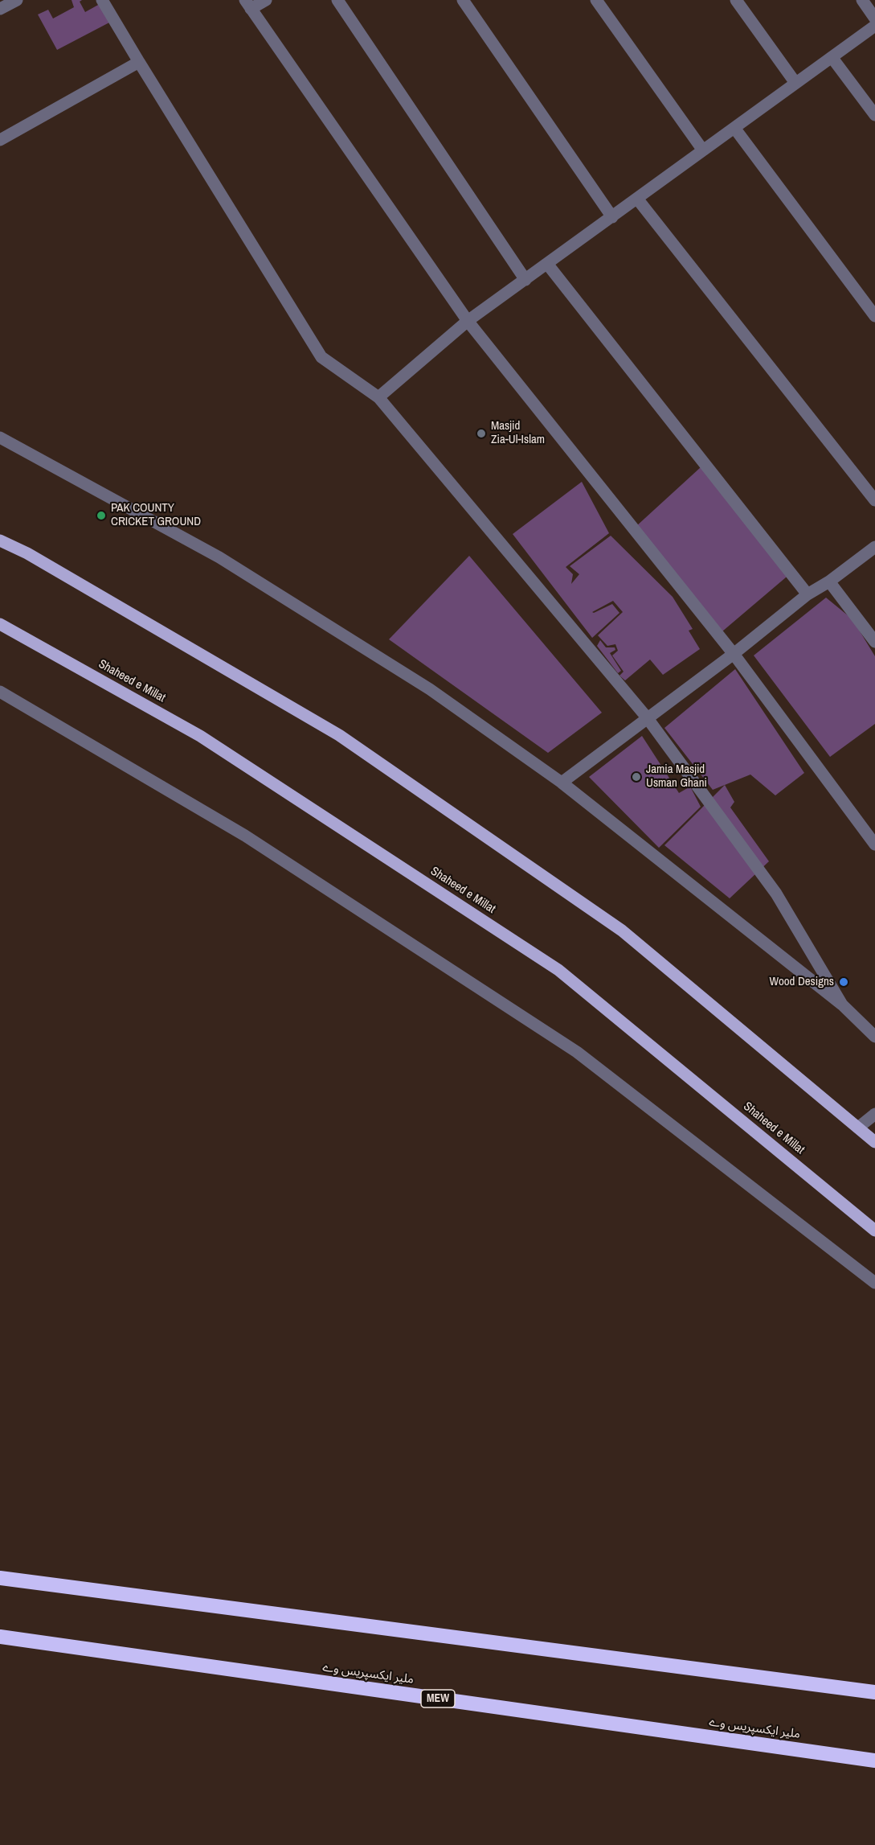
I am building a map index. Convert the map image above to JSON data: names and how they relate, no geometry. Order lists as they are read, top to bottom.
{
  "streets": {
    "highway": ["ملیر ایکسپریس وے", "MEW"],
    "main road": ["Shaheed e Millat"]
  },
  "places": [
    "Masjid Zia-Ul-Islam",
    "PAK COUNTY CRICKET GROUND",
    "Jamia Masjid Usman Ghani",
    "Wood Designs"
  ]
}
